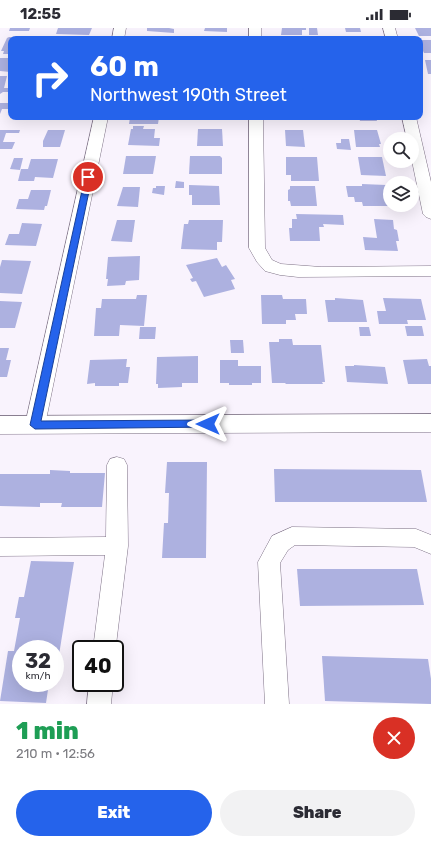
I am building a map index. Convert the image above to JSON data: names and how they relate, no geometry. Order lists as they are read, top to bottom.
{
  "page": {
    "status": "12:55",
    "turn": ["60 m", "Northwest 190th Street"],
    "speed": "32 km/h",
    "limit": "40",
    "heading": ["1 min", "210 m · 12:56"],
    "buttons": ["Exit", "Share"]
  }
}
